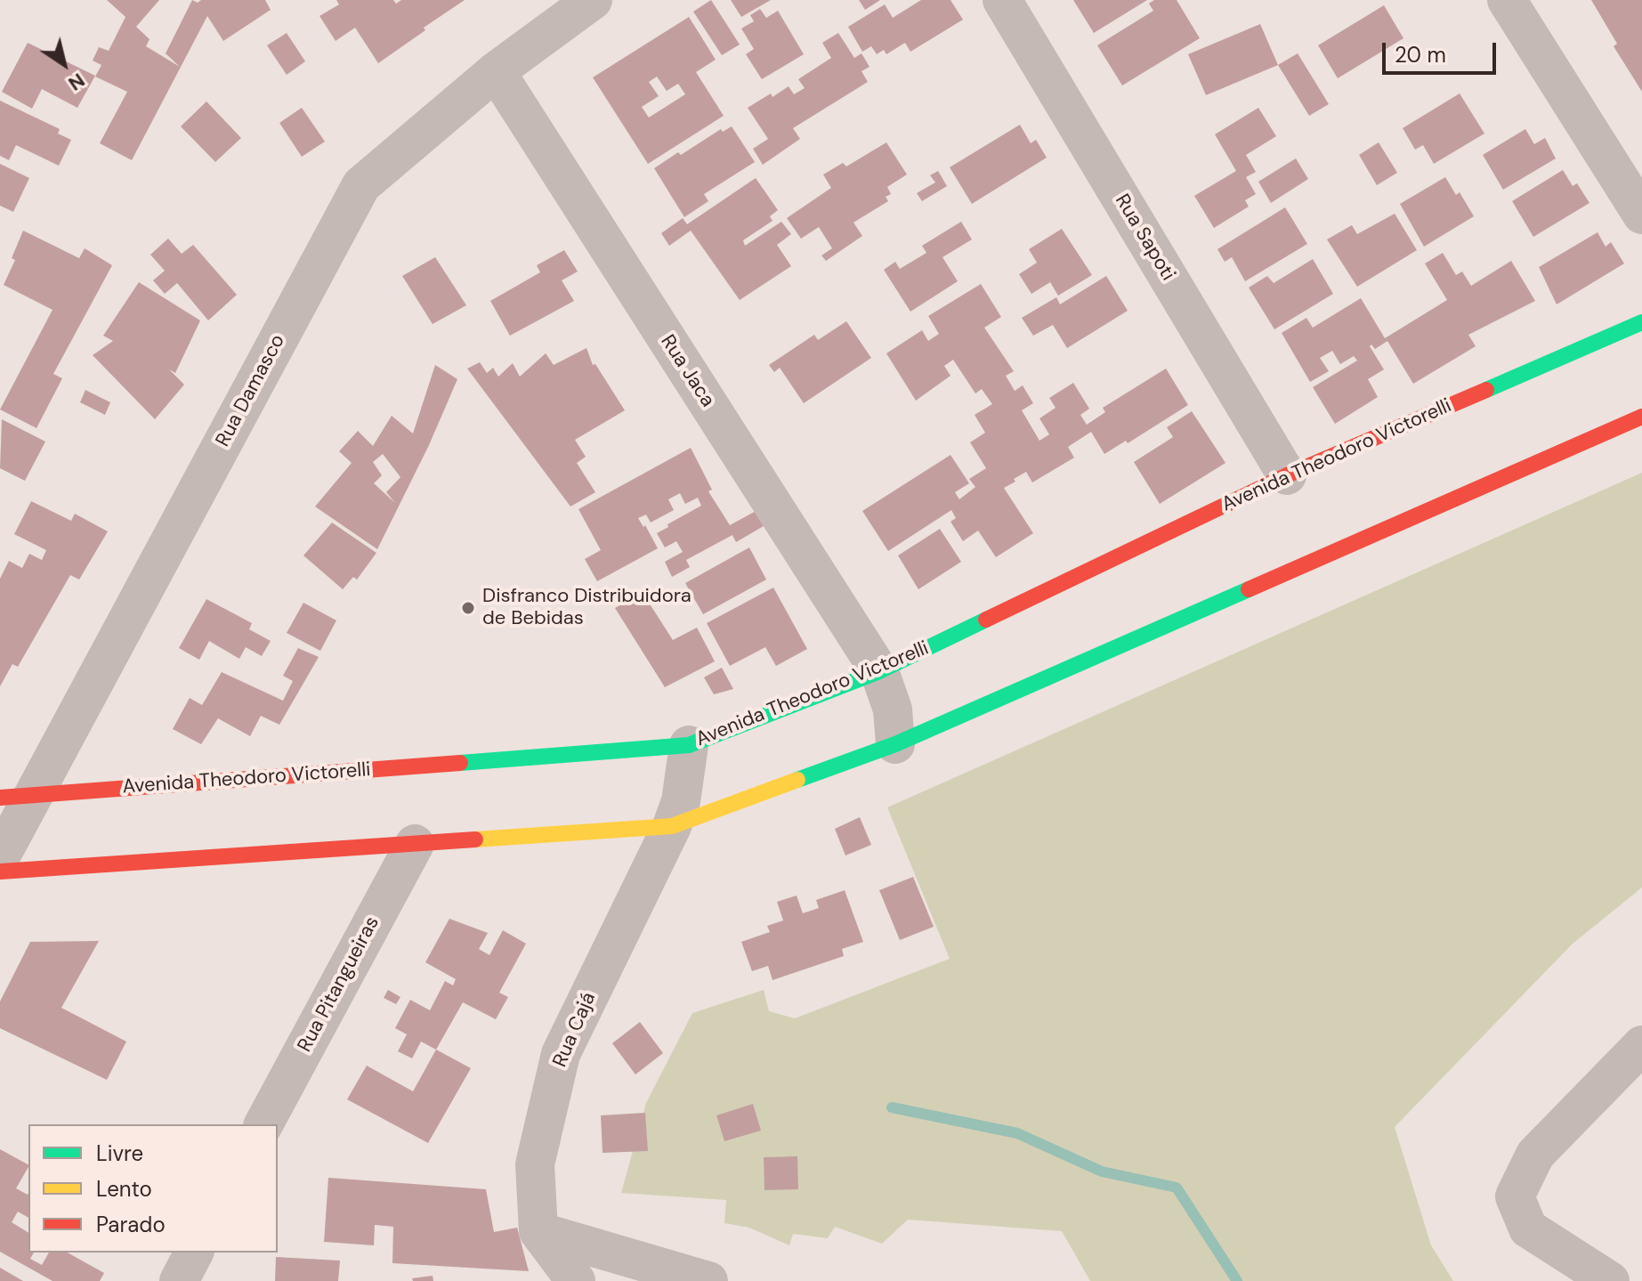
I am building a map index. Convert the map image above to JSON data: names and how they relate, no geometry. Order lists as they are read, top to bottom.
{
  "streets": {
    "main road": ["Avenida Theodoro Victorelli"],
    "street": [
      "Rua Sapoti",
      "Rua Jaca",
      "Rua Damasco",
      "Rua Pitangueiras",
      "Rua Cajá"
    ]
  },
  "crossings": [
    ["Rua Sapoti", "Avenida Theodoro Victorelli"],
    ["Rua Jaca", "Rua Damasco"],
    ["Rua Jaca", "Avenida Theodoro Victorelli"],
    ["Rua Damasco", "Avenida Theodoro Victorelli"],
    ["Avenida Theodoro Victorelli", "Rua Cajá"]
  ],
  "places": ["Disfranco Distribuidora de Bebidas"],
  "legend": ["Livre", "Lento", "Parado"],
  "scale_bar": "20 m",
  "north": "bottom right"
}
